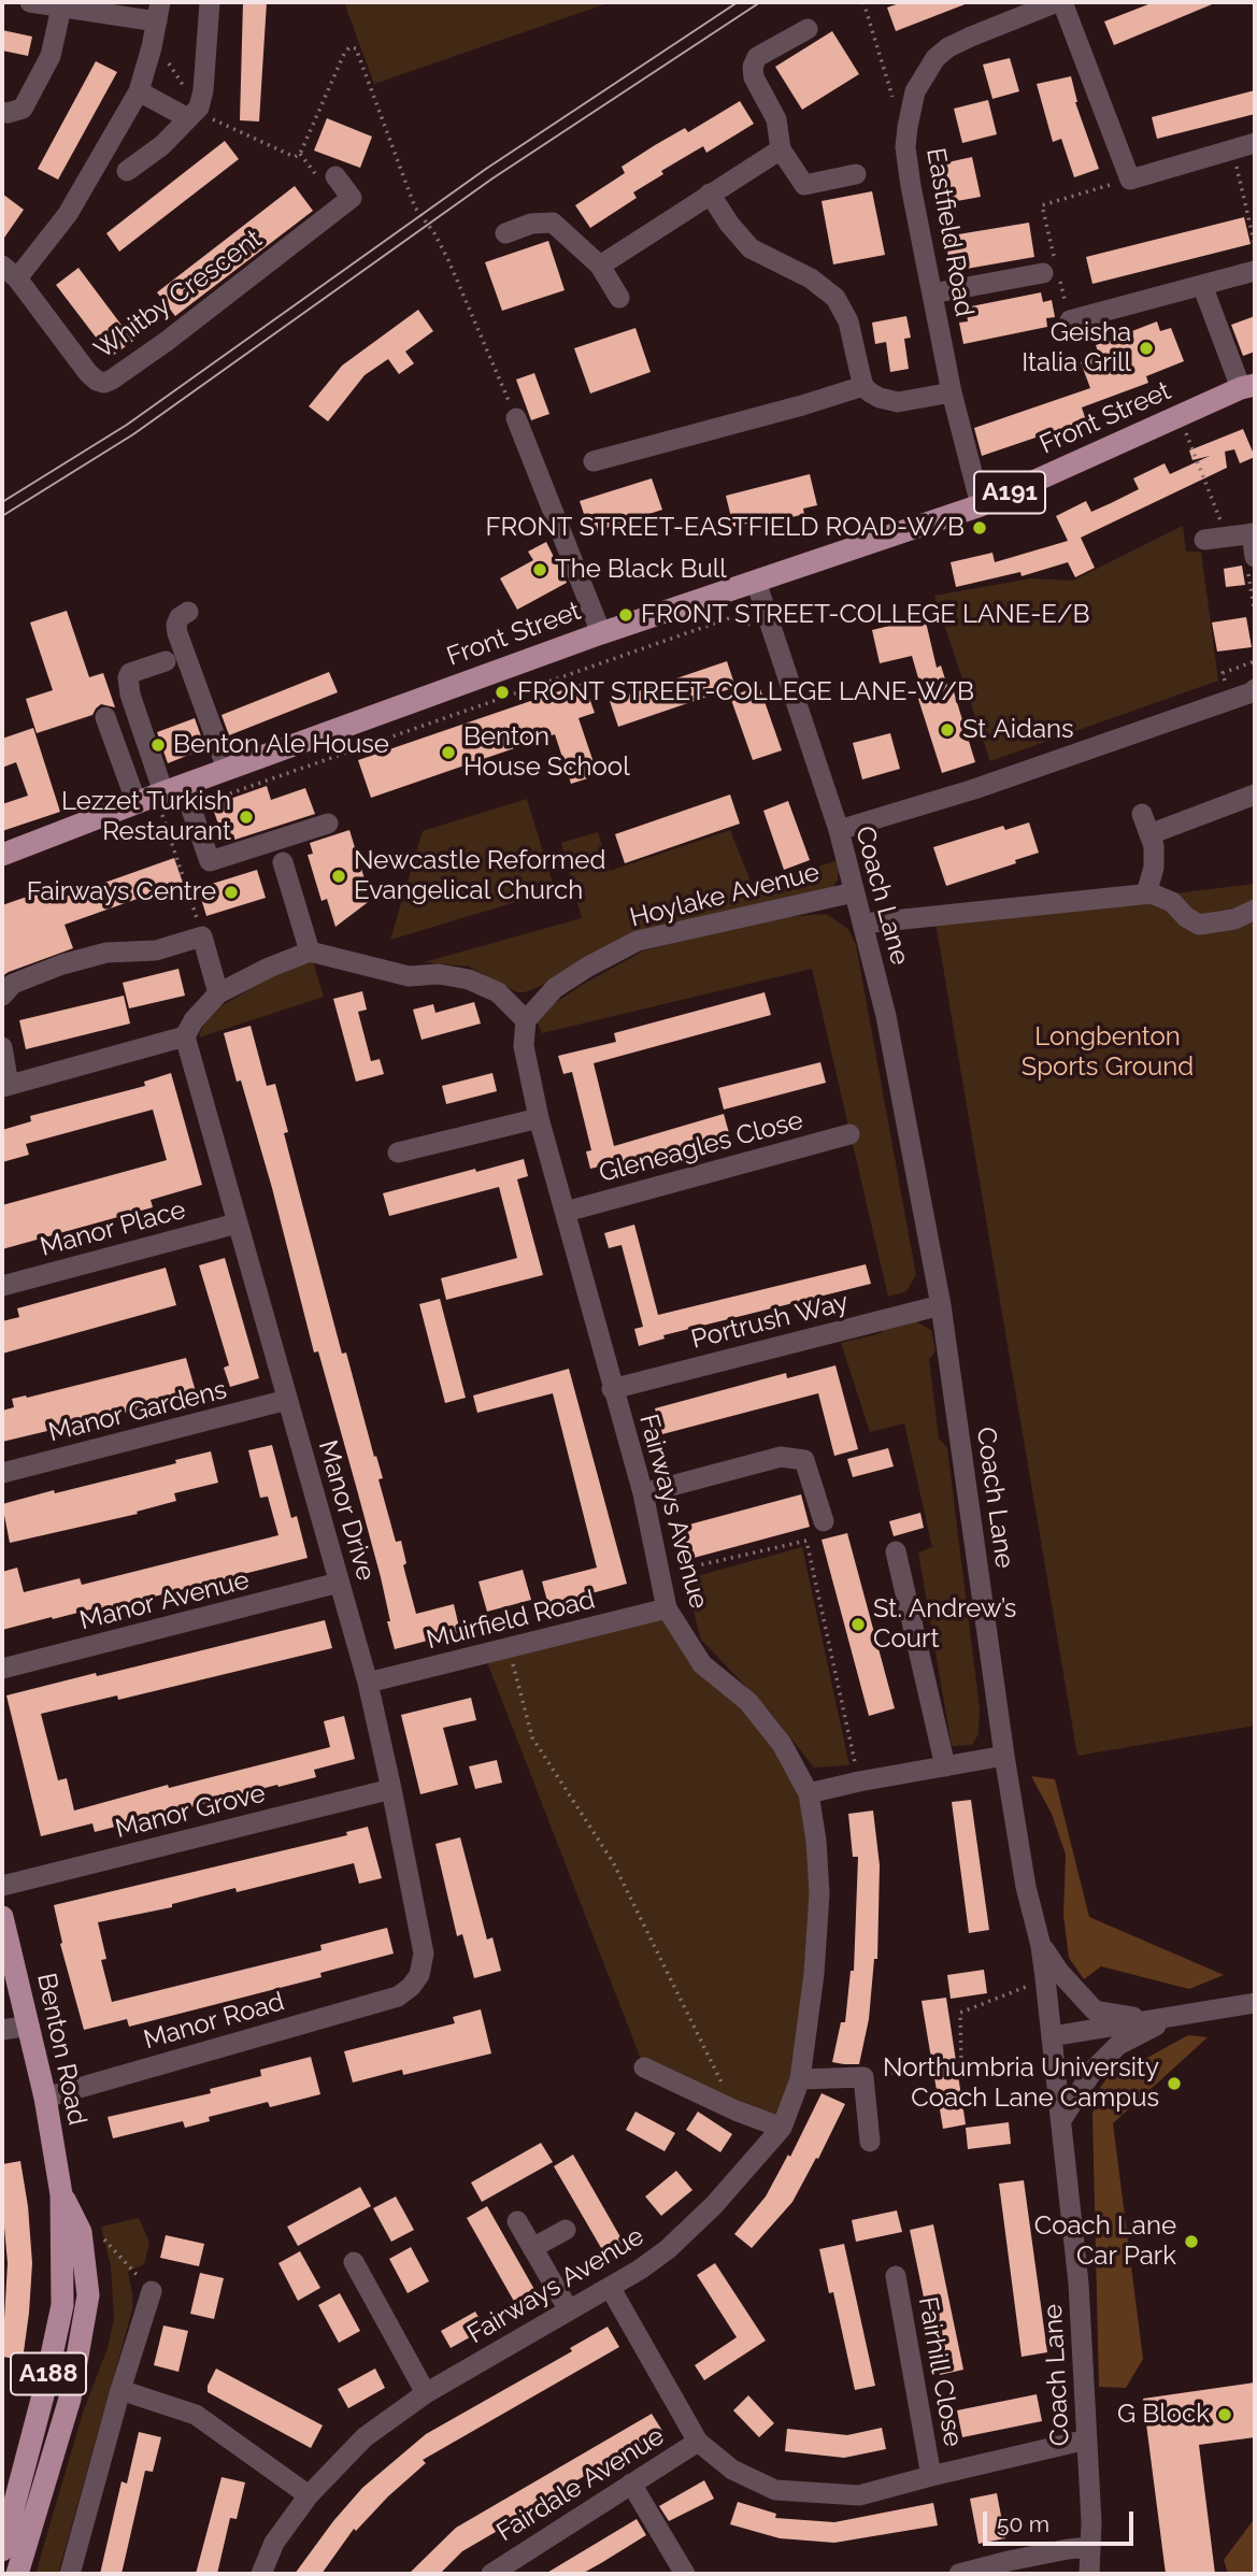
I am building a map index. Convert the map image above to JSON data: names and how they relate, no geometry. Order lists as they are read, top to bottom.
{
  "streets": {
    "main road": [
      "Front Street",
      "A191",
      "Benton Road",
      "A188"
    ],
    "street": [
      "Eastfield Road",
      "Whitby Crescent",
      "Hoylake Avenue",
      "Coach Lane",
      "Gleneagles Close",
      "Manor Place",
      "Portrush Way",
      "Manor Gardens",
      "Manor Drive",
      "Fairways Avenue",
      "Manor Avenue",
      "Muirfield Road",
      "Manor Grove",
      "Manor Road",
      "Fairhill Close",
      "Fairdale Avenue"
    ]
  },
  "crossings": [
    ["Eastfield Road", "Front Street"],
    ["Front Street", "Coach Lane"],
    ["Hoylake Avenue", "Coach Lane"],
    ["Hoylake Avenue", "Fairways Avenue"],
    ["Coach Lane", "Portrush Way"],
    ["Gleneagles Close", "Fairways Avenue"],
    ["Manor Place", "Manor Drive"],
    ["Portrush Way", "Fairways Avenue"],
    ["Manor Gardens", "Manor Drive"],
    ["Manor Drive", "Manor Avenue"],
    ["Manor Drive", "Muirfield Road"],
    ["Manor Drive", "Manor Grove"],
    ["Manor Drive", "Manor Road"],
    ["Fairways Avenue", "Muirfield Road"],
    ["Manor Road", "Benton Road"]
  ],
  "parks": ["Longbenton Sports Ground"],
  "places": [
    "Geisha Italia Grill",
    "FRONT STREET-EASTFIELD ROAD-W/B",
    "The Black Bull",
    "FRONT STREET-COLLEGE LANE-E/B",
    "FRONT STREET-COLLEGE LANE-W/B",
    "St Aidans",
    "Benton Ale House",
    "Benton House School",
    "Lezzet Turkish Restaurant",
    "Newcastle Reformed Evangelical Church",
    "Fairways Centre",
    "St. Andrew’s Court",
    "Northumbria University Coach Lane Campus",
    "Coach Lane Car Park",
    "G Block"
  ],
  "scale_bar": "50 m"
}
